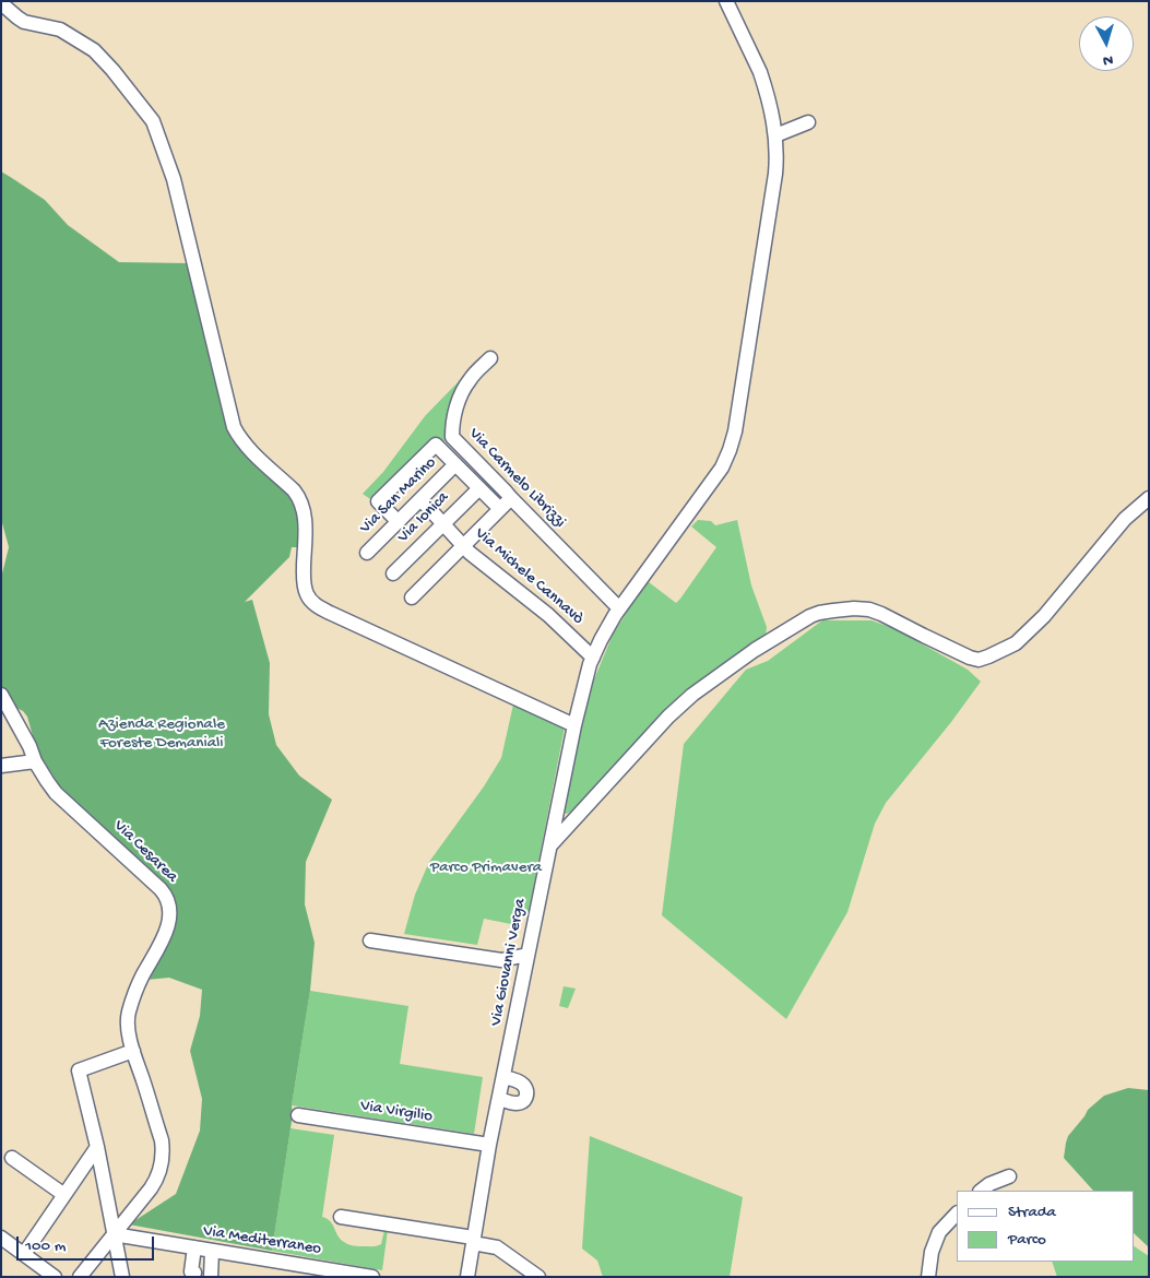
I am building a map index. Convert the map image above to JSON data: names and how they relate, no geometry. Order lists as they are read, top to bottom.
{
  "streets": {
    "street": [
      "Via Carmelo Librizzi",
      "Via San Marino",
      "Via Ionica",
      "Via Michele Cannavò",
      "Via Cesarea",
      "Via Giovanni Verga",
      "Via Virgilio",
      "Via Mediterraneo"
    ]
  },
  "crossings": [
    ["Via Carmelo Librizzi", "Via Giovanni Verga"],
    ["Via San Marino", "Via Michele Cannavò"],
    ["Via Ionica", "Via Michele Cannavò"],
    ["Via Michele Cannavò", "Via Giovanni Verga"],
    ["Via Cesarea", "Via Mediterraneo"],
    ["Via Giovanni Verga", "Via Virgilio"]
  ],
  "parks": ["Azienda Regionale Foreste Demaniali", "Parco Primavera"],
  "legend": ["Strada", "Parco"],
  "scale_bar": "100 m",
  "north": "bottom"
}
